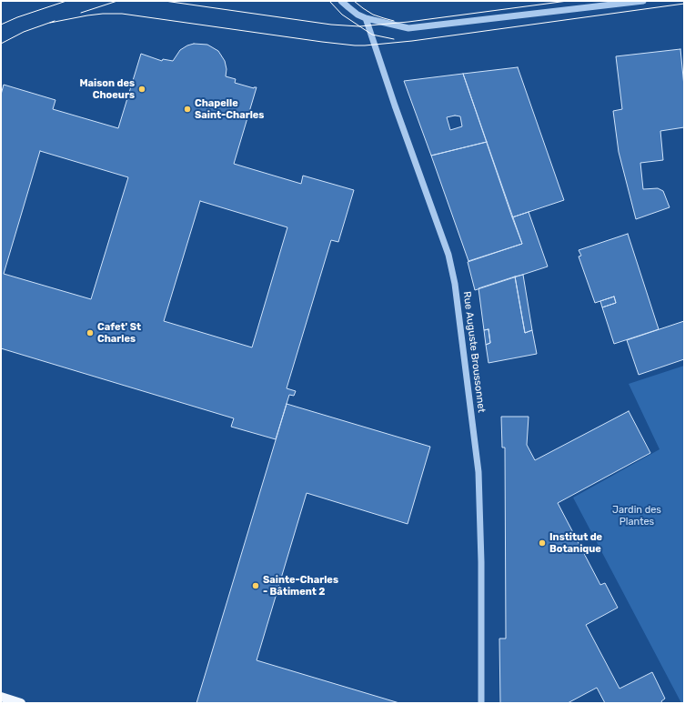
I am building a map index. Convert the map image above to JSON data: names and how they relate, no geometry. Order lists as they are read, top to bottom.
{
  "streets": {
    "street": ["Rue Auguste Broussonnet"]
  },
  "parks": ["Jardin des Plantes"],
  "places": [
    "Maison des Choeurs",
    "Chapelle Saint-Charles",
    "Cafet' St Charles",
    "Institut de Botanique",
    "Sainte-Charles - Bâtiment 2"
  ]
}
